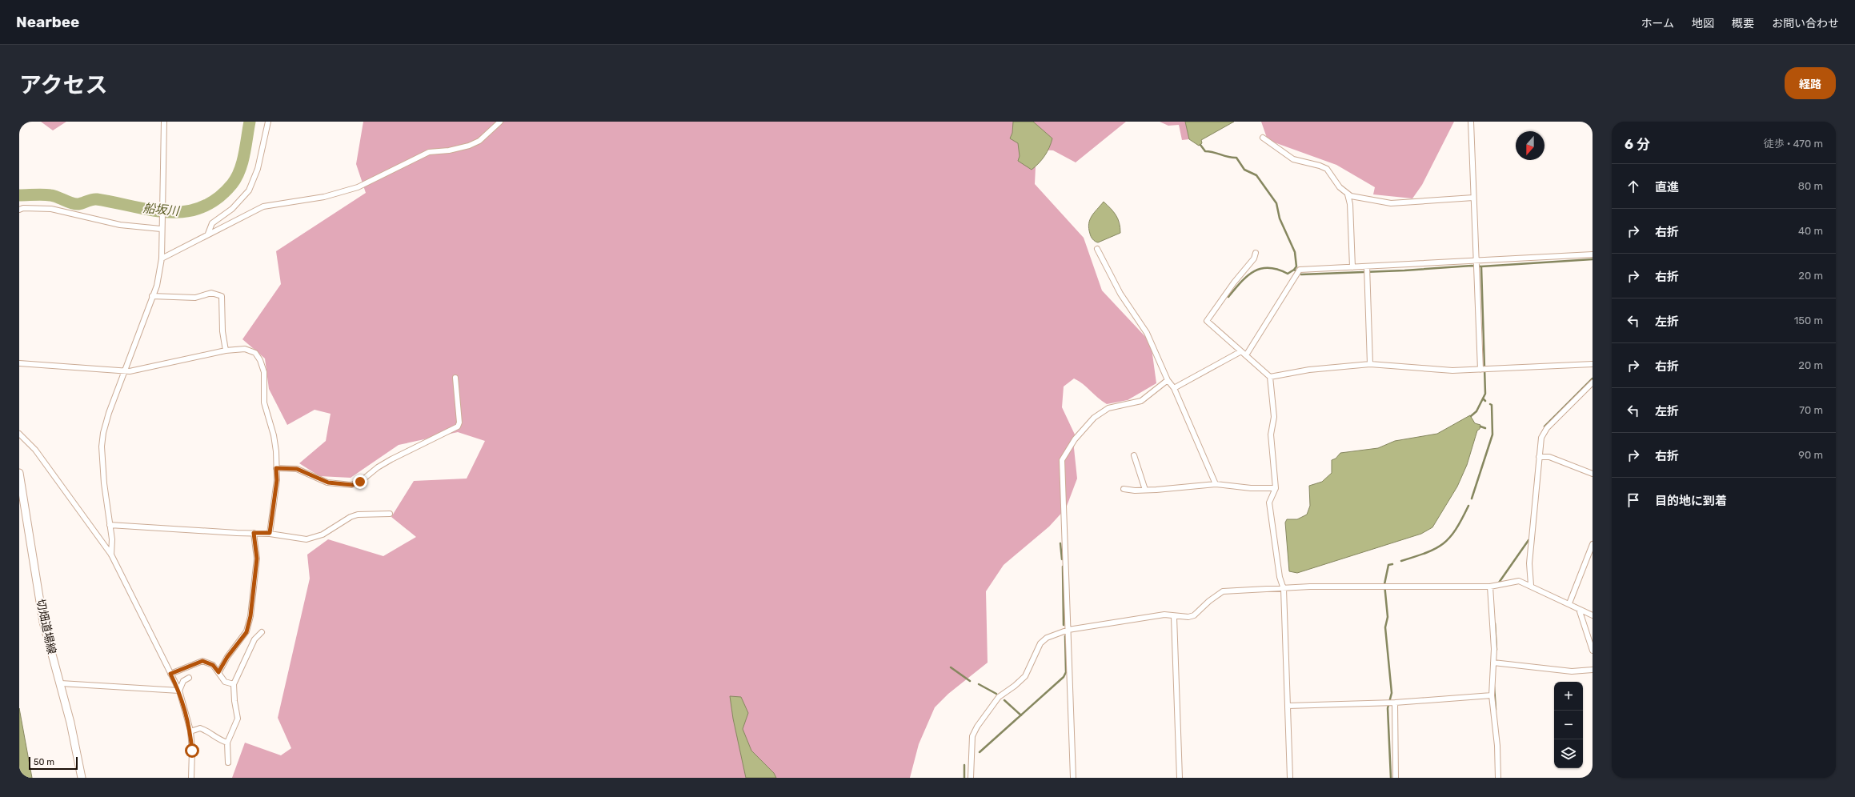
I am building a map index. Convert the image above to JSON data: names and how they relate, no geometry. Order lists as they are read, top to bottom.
{
  "streets": {
    "main road": ["切畑道場線"]
  },
  "water": ["船坂川"],
  "scale_bar": "50 m",
  "north": "bottom",
  "page": {
    "header": "Nearbee",
    "nav": [
      "ホーム",
      "地図",
      "概要",
      "お問い合わせ"
    ],
    "title": "アクセス",
    "buttons": "経路",
    "heading": ["6 分", "徒歩 · 470 m"],
    "list": [
      ["直進", "80 m"],
      ["右折", "40 m"],
      ["右折", "20 m"],
      ["左折", "150 m"],
      ["右折", "20 m"],
      ["左折", "70 m"],
      ["右折", "90 m"],
      "目的地に到着"
    ],
    "map_buttons": ["+", "−"],
    "scale": "50 m"
  }
}
